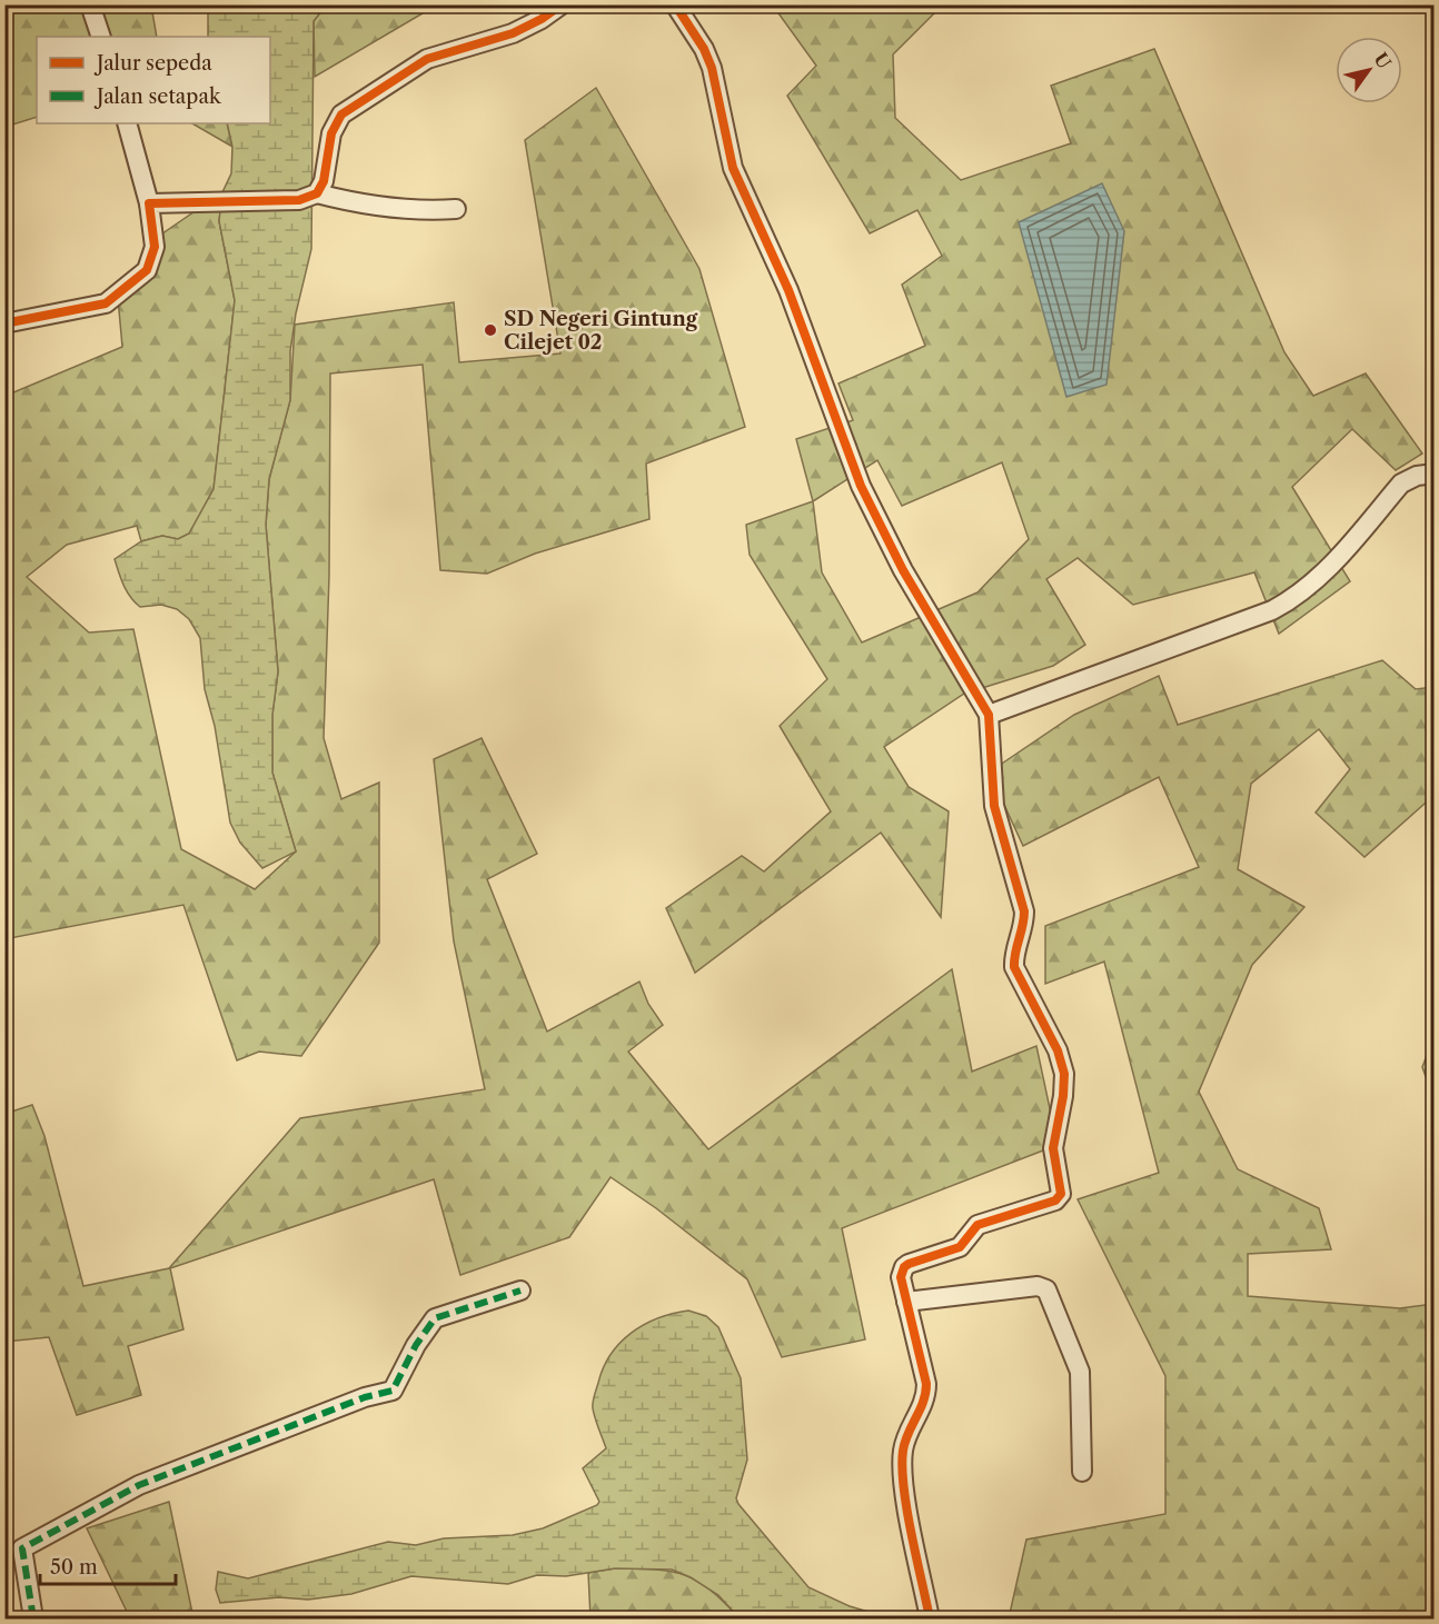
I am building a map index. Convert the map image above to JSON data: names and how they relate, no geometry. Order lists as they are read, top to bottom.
{
  "places": ["SD Negeri Gintung Cilejet 02"],
  "legend": ["Jalur sepeda", "Jalan setapak"],
  "scale_bar": "50 m",
  "north": "top right"
}
